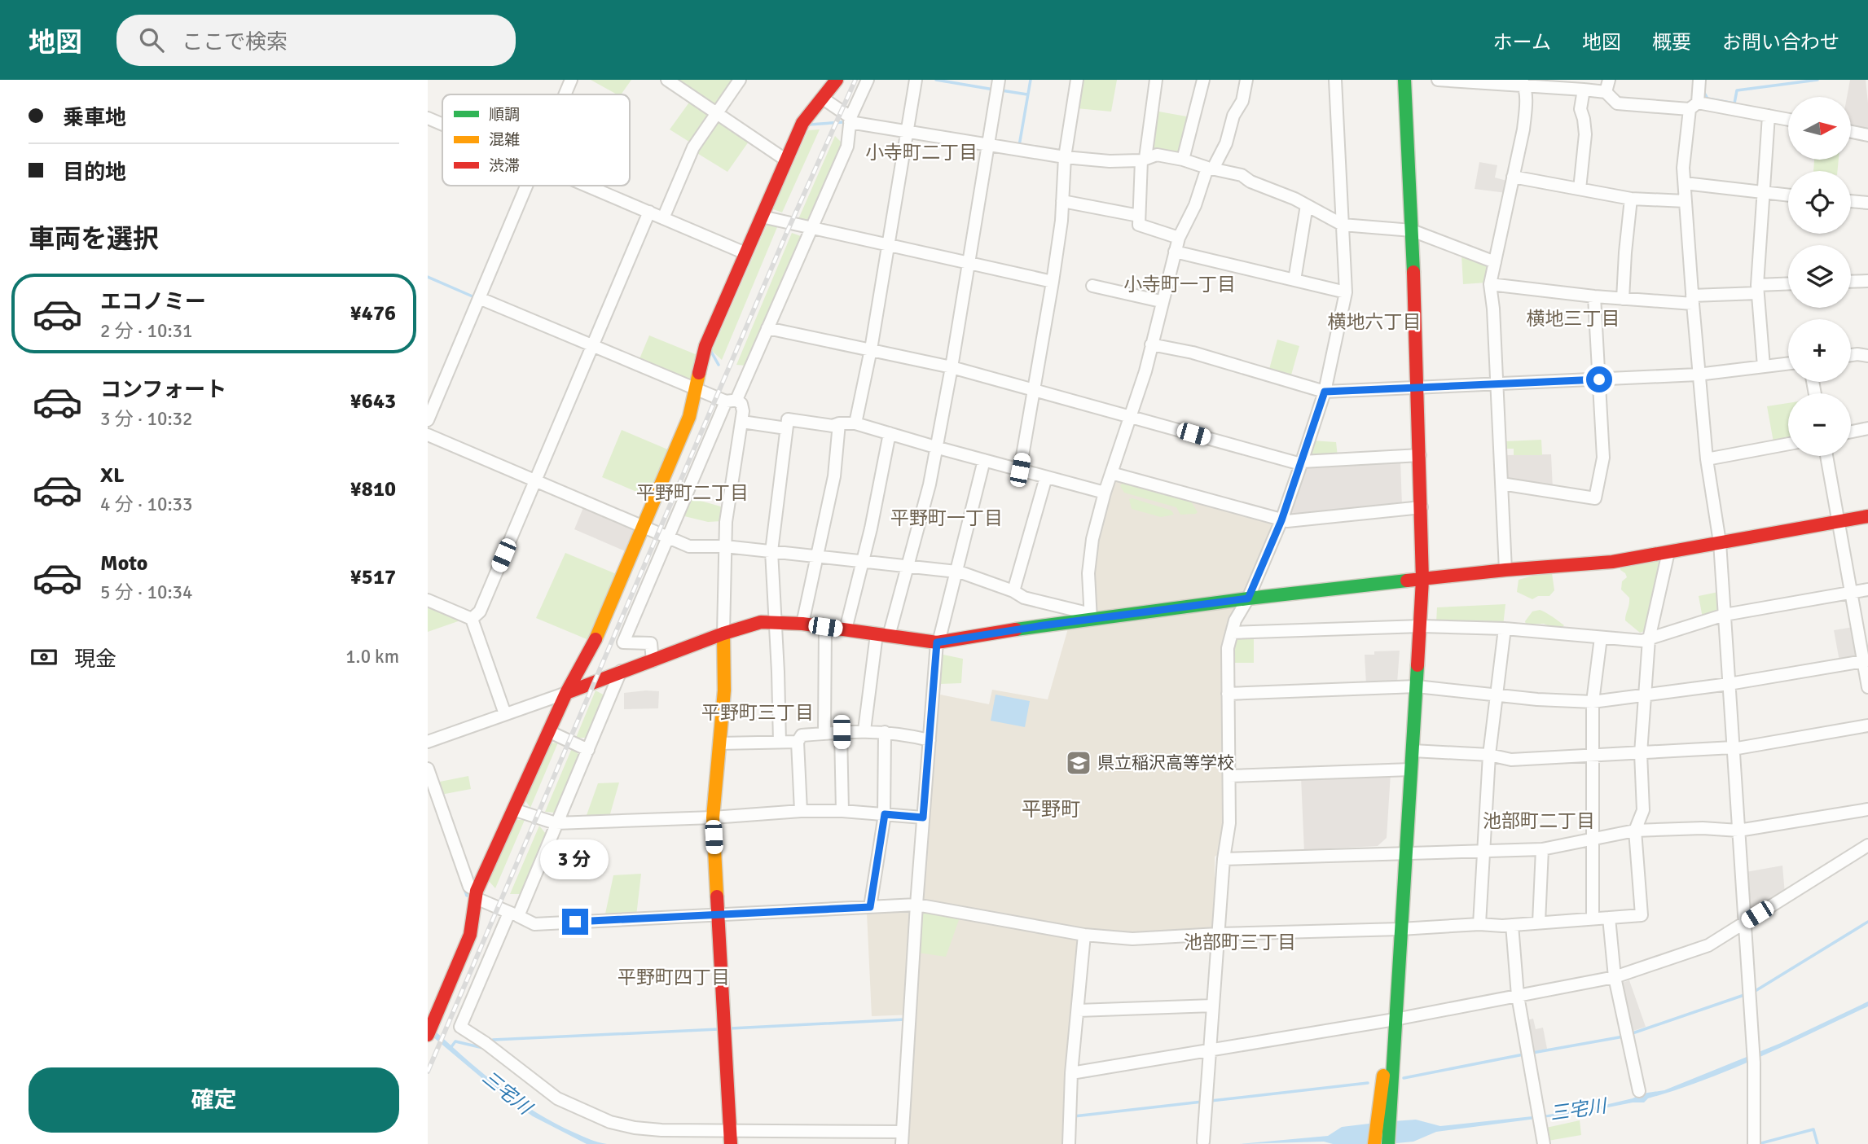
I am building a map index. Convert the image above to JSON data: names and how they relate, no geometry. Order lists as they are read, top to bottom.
{
  "districts": [
    "小寺町二丁目",
    "小寺町一丁目",
    "横地三丁目",
    "横地六丁目",
    "平野町二丁目",
    "平野町一丁目",
    "平野町三丁目",
    "平野町",
    "池部町二丁目",
    "池部町三丁目",
    "平野町四丁目"
  ],
  "water": ["三宅川"],
  "places": {
    "school or university": ["県立稲沢高等学校"]
  },
  "legend": ["順調", "混雑", "渋滞"],
  "north": "right",
  "page": {
    "header": "地図",
    "search": "ここで検索",
    "nav": [
      "ホーム",
      "地図",
      "概要",
      "お問い合わせ"
    ],
    "banner": ["乗車地", "目的地"],
    "map_buttons": ["+", "−"],
    "heading": "車両を選択",
    "list": [
      {
        "name": "エコノミー",
        "note": "2 分 · 10:31",
        "value": "¥476"
      },
      {
        "name": "コンフォート",
        "note": "3 分 · 10:32",
        "value": "¥643"
      },
      {
        "name": "XL",
        "note": "4 分 · 10:33",
        "value": "¥810"
      },
      {
        "name": "Moto",
        "note": "5 分 · 10:34",
        "value": "¥517"
      }
    ],
    "pay": ["現金", "1.0 km"],
    "bubble": "3 分",
    "buttons": "確定"
  }
}
